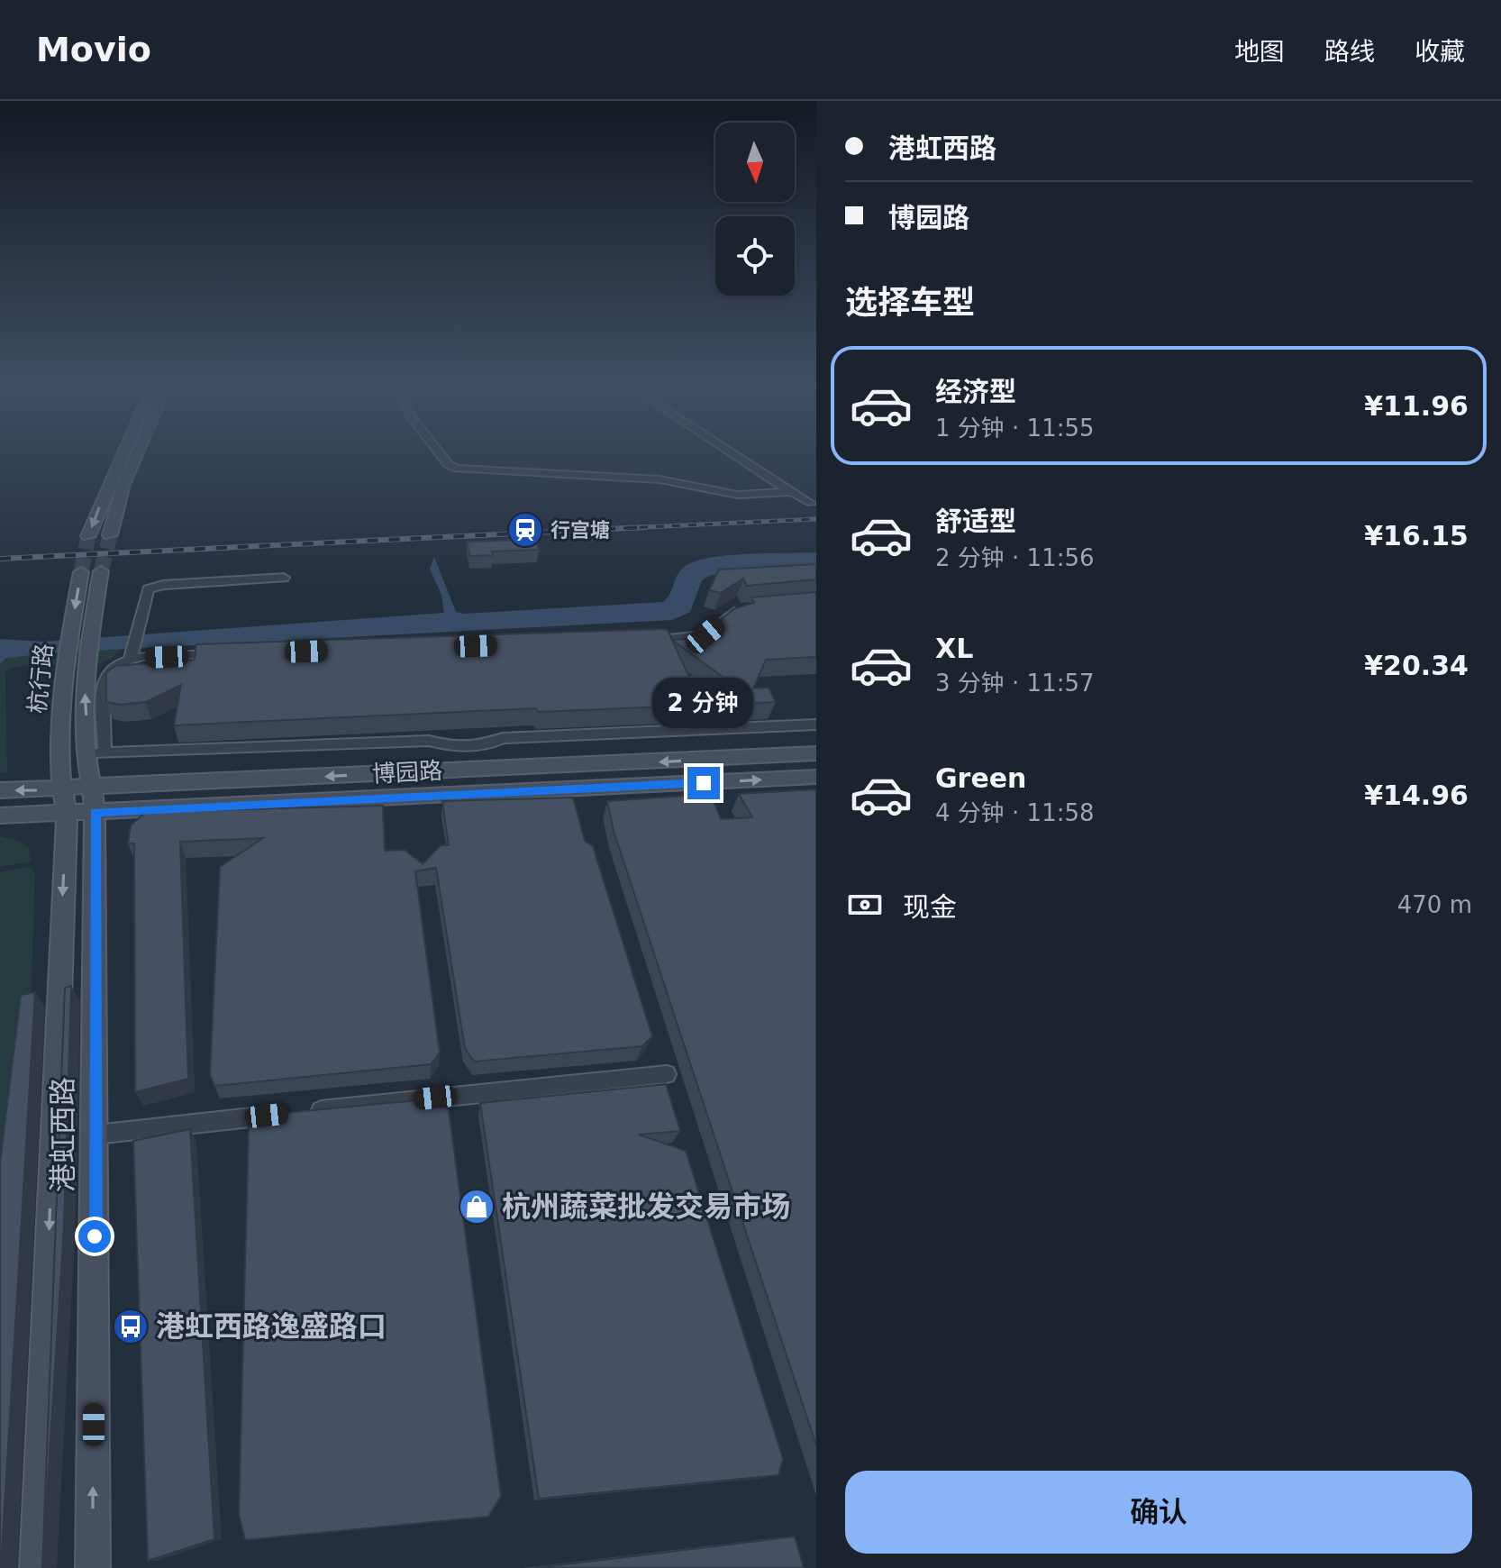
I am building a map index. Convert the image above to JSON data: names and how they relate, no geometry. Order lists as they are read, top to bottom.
{
  "streets": {
    "main road": ["杭行路", "博园路", "港虹西路"]
  },
  "crossings": [
    ["杭行路", "博园路"],
    ["杭行路", "港虹西路"],
    ["博园路", "港虹西路"]
  ],
  "places": {
    "station": ["行宫塘"],
    "shop": ["杭州蔬菜批发交易市场"],
    "bus stop": ["港虹西路逸盛路口"]
  },
  "north": "bottom",
  "page": {
    "header": "Movio",
    "nav": ["地图", "路线", "收藏"],
    "banner": ["港虹西路", "博园路"],
    "heading": "选择车型",
    "list": [
      {
        "name": "经济型",
        "note": "1 分钟 · 11:55",
        "value": "¥11.96"
      },
      {
        "name": "舒适型",
        "note": "2 分钟 · 11:56",
        "value": "¥16.15"
      },
      {
        "name": "XL",
        "note": "3 分钟 · 11:57",
        "value": "¥20.34"
      },
      {
        "name": "Green",
        "note": "4 分钟 · 11:58",
        "value": "¥14.96"
      }
    ],
    "bubble": "2 分钟",
    "pay": ["现金", "470 m"],
    "buttons": "确认"
  }
}
